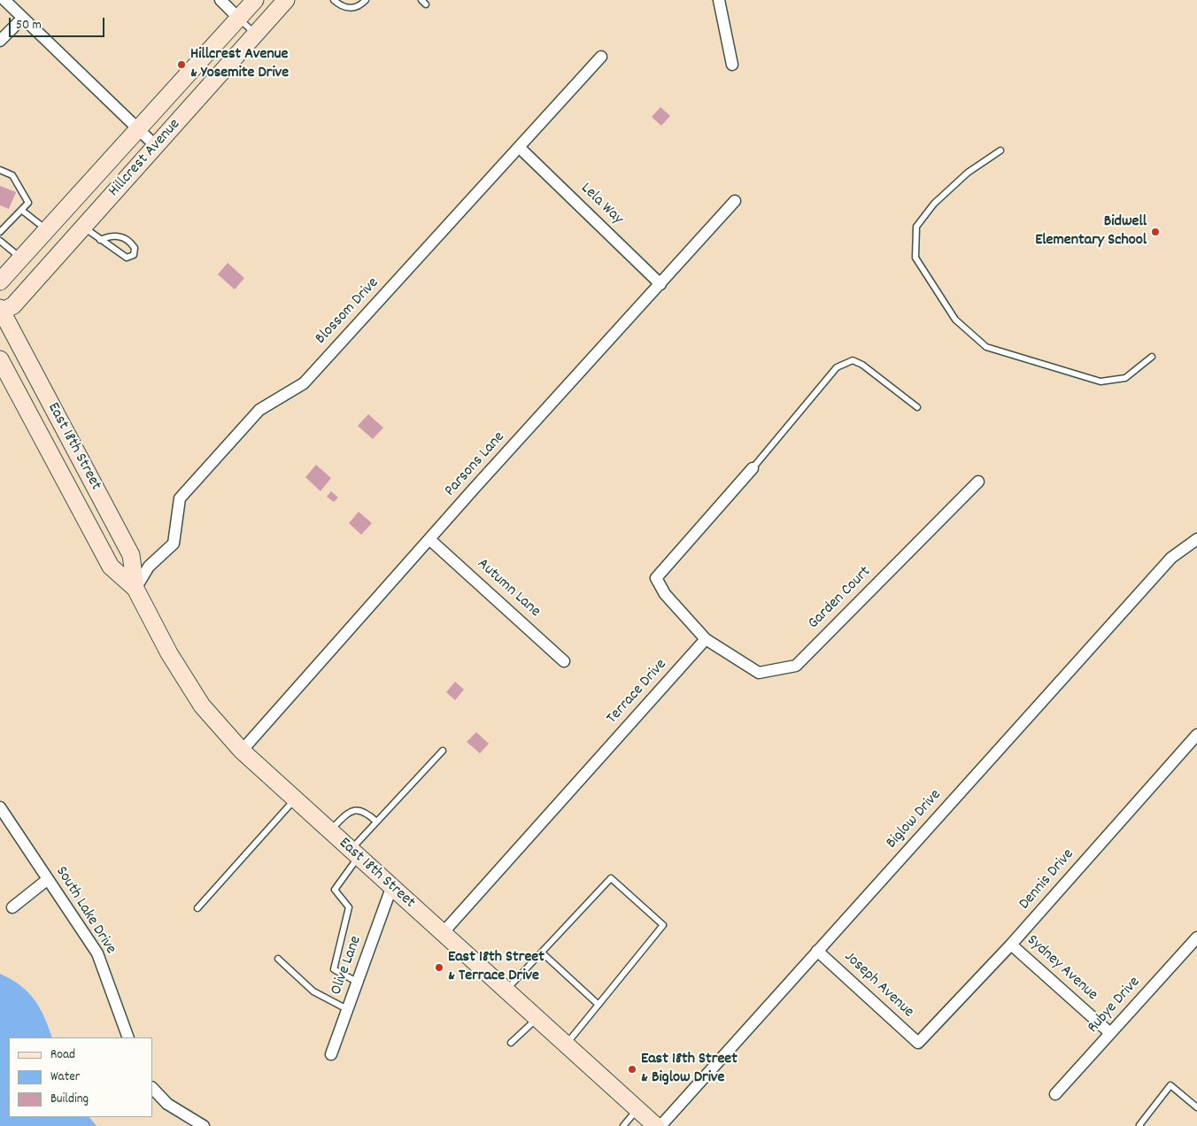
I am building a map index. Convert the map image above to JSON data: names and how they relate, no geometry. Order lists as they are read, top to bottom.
{
  "streets": {
    "main road": ["Hillcrest Avenue", "East 18th Street"],
    "street": [
      "Lela Way",
      "Blossom Drive",
      "Parsons Lane",
      "Autumn Lane",
      "Garden Court",
      "Terrace Drive",
      "Biglow Drive",
      "Dennis Drive",
      "South Lake Drive",
      "Olive Lane",
      "Sydney Avenue",
      "Joseph Avenue",
      "Rubye Drive"
    ]
  },
  "crossings": [
    ["Hillcrest Avenue", "East 18th Street"],
    ["Lela Way", "Blossom Drive"],
    ["Lela Way", "Parsons Lane"],
    ["Blossom Drive", "East 18th Street"],
    ["East 18th Street", "Parsons Lane"],
    ["East 18th Street", "Terrace Drive"],
    ["East 18th Street", "Olive Lane"],
    ["Parsons Lane", "Autumn Lane"],
    ["Garden Court", "Terrace Drive"],
    ["Biglow Drive", "Joseph Avenue"],
    ["Dennis Drive", "Sydney Avenue"],
    ["Dennis Drive", "Joseph Avenue"],
    ["Sydney Avenue", "Rubye Drive"]
  ],
  "places": [
    "Hillcrest Avenue & Yosemite Drive",
    "Bidwell Elementary School",
    "East 18th Street & Terrace Drive",
    "East 18th Street & Biglow Drive"
  ],
  "legend": ["Road", "Water", "Building"],
  "scale_bar": "50 m"
}
